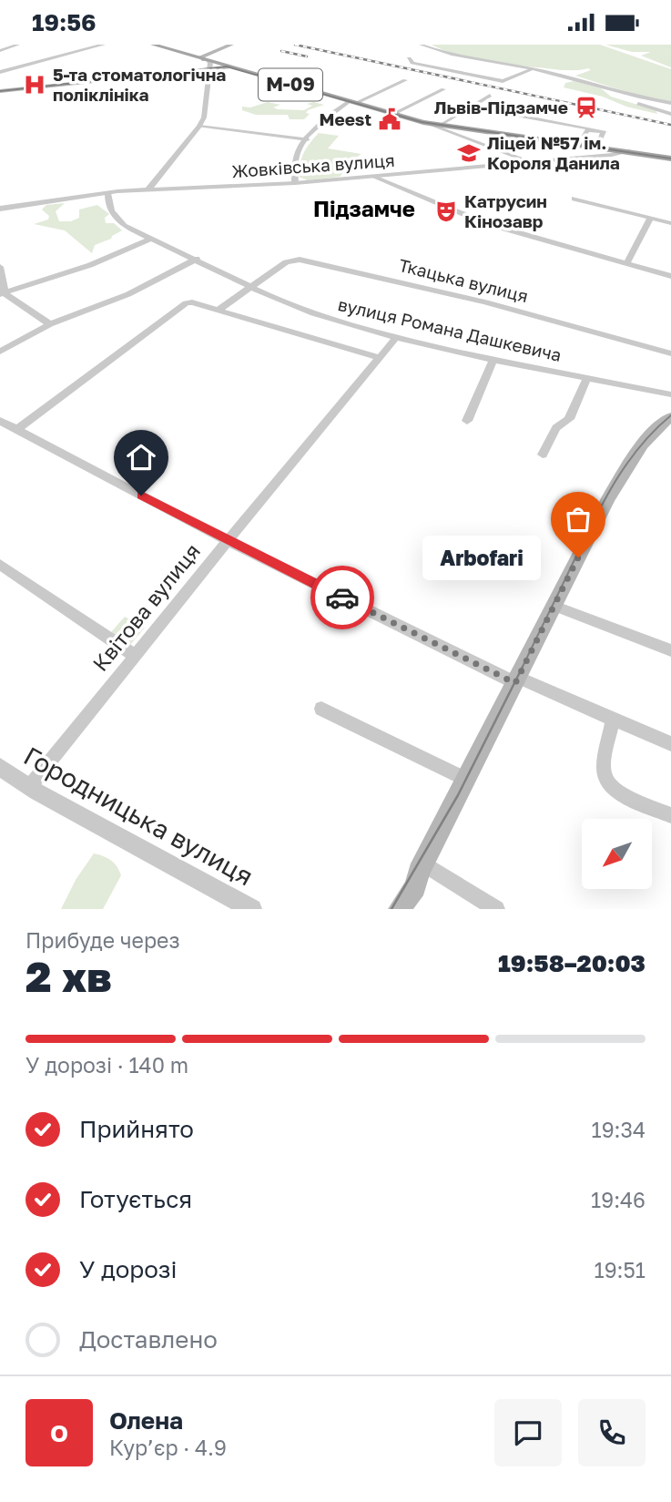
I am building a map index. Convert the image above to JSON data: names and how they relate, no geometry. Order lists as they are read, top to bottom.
{
  "streets": {
    "main road": ["М-09"],
    "street": [
      "Жовківська вулиця",
      "Ткацька вулиця",
      "вулиця Романа Дашкевича",
      "Квітова вулиця",
      "Городницька вулиця"
    ]
  },
  "crossings": [
    ["М-09", "Жовківська вулиця"],
    ["Жовківська вулиця", "вулиця Романа Дашкевича"],
    ["Ткацька вулиця", "вулиця Романа Дашкевича"],
    ["вулиця Романа Дашкевича", "Квітова вулиця"],
    ["Квітова вулиця", "Городницька вулиця"]
  ],
  "districts": ["Підзамче"],
  "places": {
    "hospital": ["5-та стоматологічна поліклініка"],
    "station": ["Львів-Підзамче"],
    "public building": ["Meest"],
    "school or university": ["Ліцей №57 ім. Короля Данила"],
    "theatre": ["Катрусин Кінозавр"],
    "other": ["Arbofari"]
  },
  "north": "bottom left",
  "page": {
    "status": "19:56",
    "bubble": "Arbofari",
    "heading": ["2 хв", "Прибуде через", "19:58–20:03"],
    "panel": ["Олена", "Кур’єр · 4.9"],
    "bar": "У дорозі · 140 m",
    "list": [
      ["Прийнято", "19:34"],
      ["Готується", "19:46"],
      ["У дорозі", "19:51"],
      "Доставлено"
    ],
    "round": "О"
  }
}
